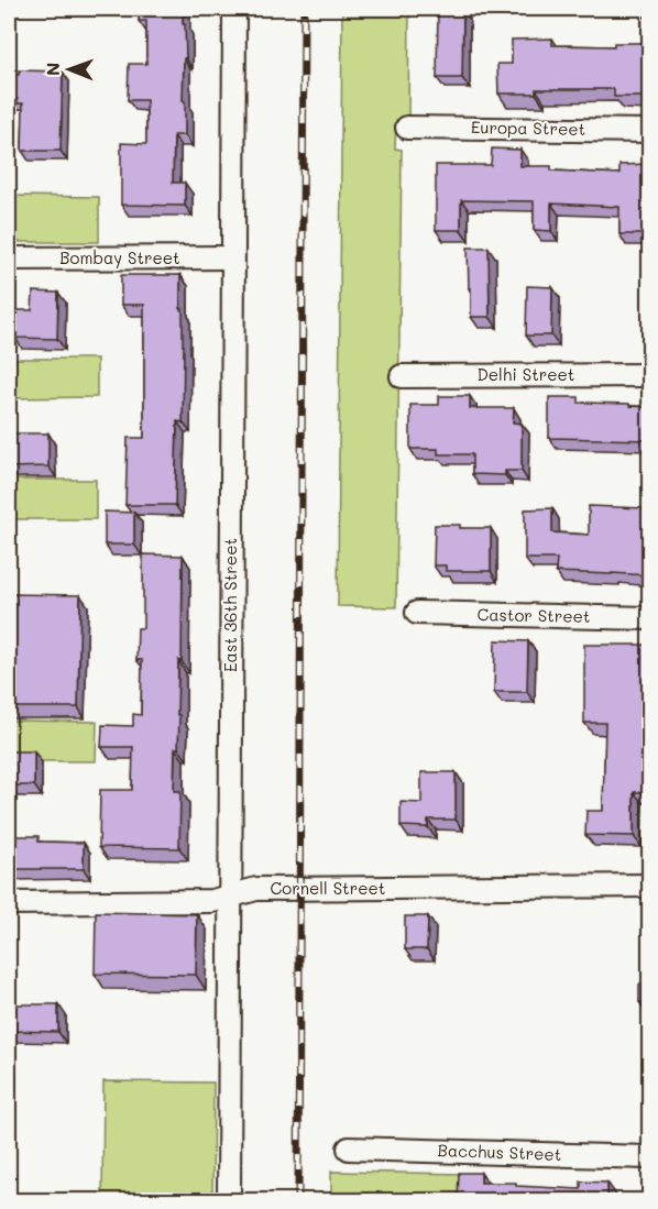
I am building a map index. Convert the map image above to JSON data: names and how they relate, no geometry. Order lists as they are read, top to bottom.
{
  "streets": {
    "street": [
      "Europa Street",
      "Bombay Street",
      "Delhi Street",
      "East 36th Street",
      "Castor Street",
      "Cornell Street",
      "Bacchus Street"
    ]
  },
  "crossings": [
    ["Bombay Street", "East 36th Street"],
    ["East 36th Street", "Cornell Street"]
  ],
  "north": "left"
}
